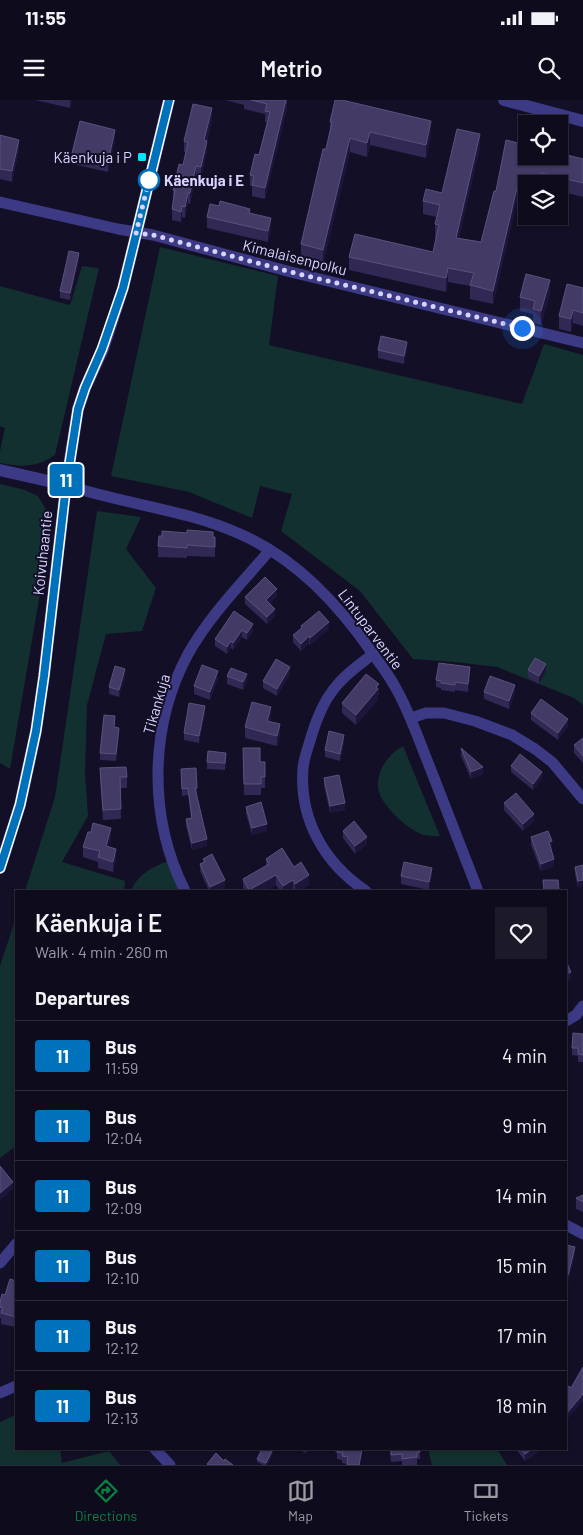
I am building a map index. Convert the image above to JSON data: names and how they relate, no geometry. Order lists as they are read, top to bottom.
{
  "streets": {
    "street": [
      "Kimalaisenpolku",
      "Koivuhaantie",
      "Lintuparventie",
      "Tikankuja"
    ]
  },
  "crossings": [
    ["Kimalaisenpolku", "Koivuhaantie"],
    ["Koivuhaantie", "Lintuparventie"],
    ["Lintuparventie", "Tikankuja"]
  ],
  "places": {
    "transit": ["Käenkuja i P"],
    "other": ["Käenkuja i E"]
  },
  "lines": ["bus line 11"],
  "page": {
    "status": "11:55",
    "header": "Metrio",
    "on_map": "11",
    "heading": [
      ["Käenkuja i E", "Walk · 4 min · 260 m"],
      "Departures"
    ],
    "list": [
      {
        "mark": "11",
        "name": "Bus",
        "note": "11:59",
        "value": "4 min"
      },
      {
        "mark": "11",
        "name": "Bus",
        "note": "12:04",
        "value": "9 min"
      },
      {
        "mark": "11",
        "name": "Bus",
        "note": "12:09",
        "value": "14 min"
      },
      {
        "mark": "11",
        "name": "Bus",
        "note": "12:10",
        "value": "15 min"
      },
      {
        "mark": "11",
        "name": "Bus",
        "note": "12:12",
        "value": "17 min"
      },
      {
        "mark": "11",
        "name": "Bus",
        "note": "12:13",
        "value": "18 min"
      }
    ],
    "tabs": ["Directions", "Map", "Tickets"]
  }
}
